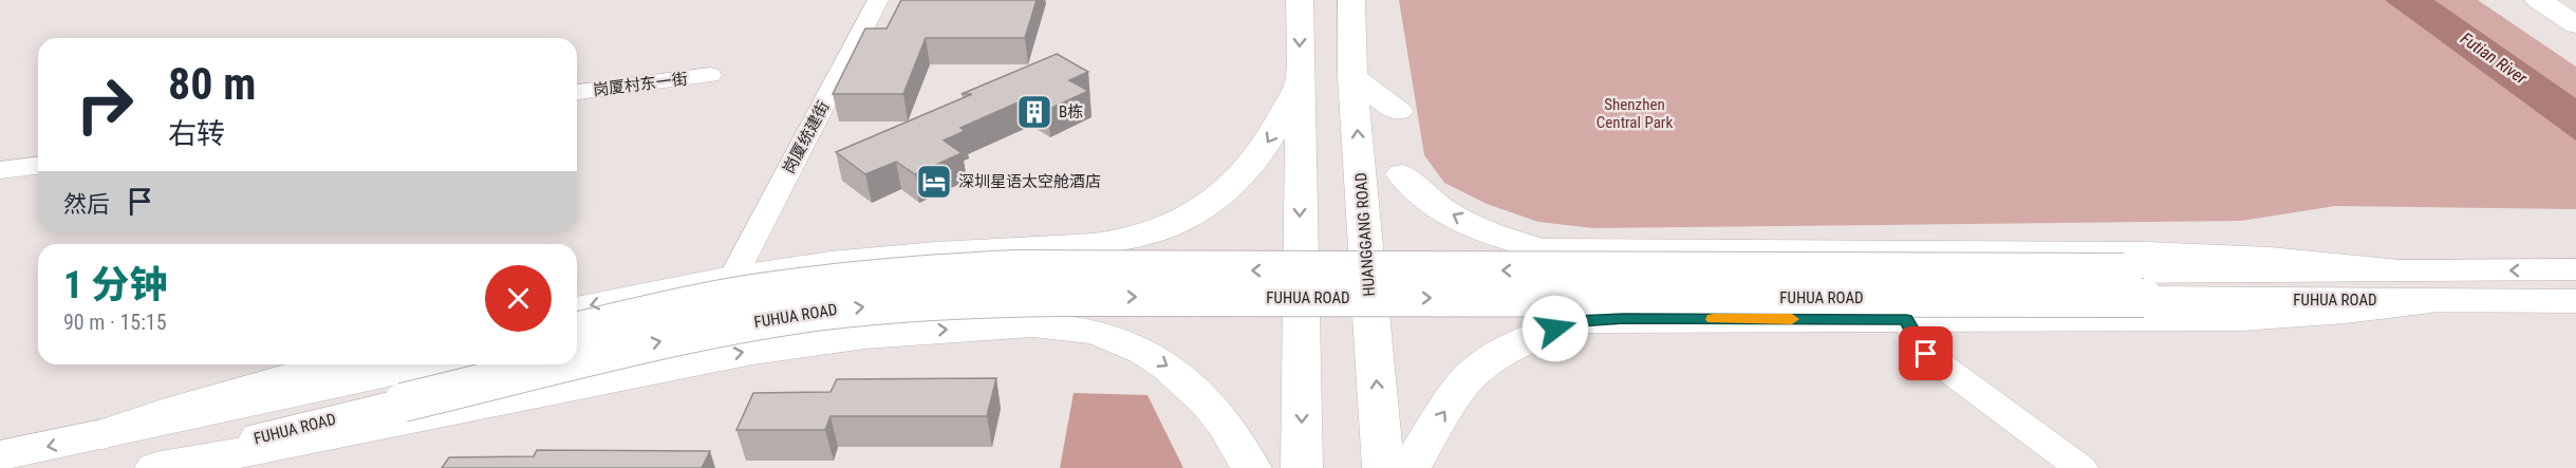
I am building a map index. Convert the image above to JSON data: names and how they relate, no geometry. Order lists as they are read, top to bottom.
{
  "streets": {
    "main road": ["HUANGGANG ROAD", "FUHUA ROAD"],
    "street": ["岗厦村东一街", "岗厦统建街"]
  },
  "water": ["Futian River"],
  "parks": ["Shenzhen Central Park"],
  "places": {
    "building": ["B栋"],
    "hotel": ["深圳星语太空舱酒店"]
  },
  "page": {
    "turn": ["80 m", "右转"],
    "then": "然后",
    "heading": ["1 分钟", "90 m · 15:15"]
  }
}
